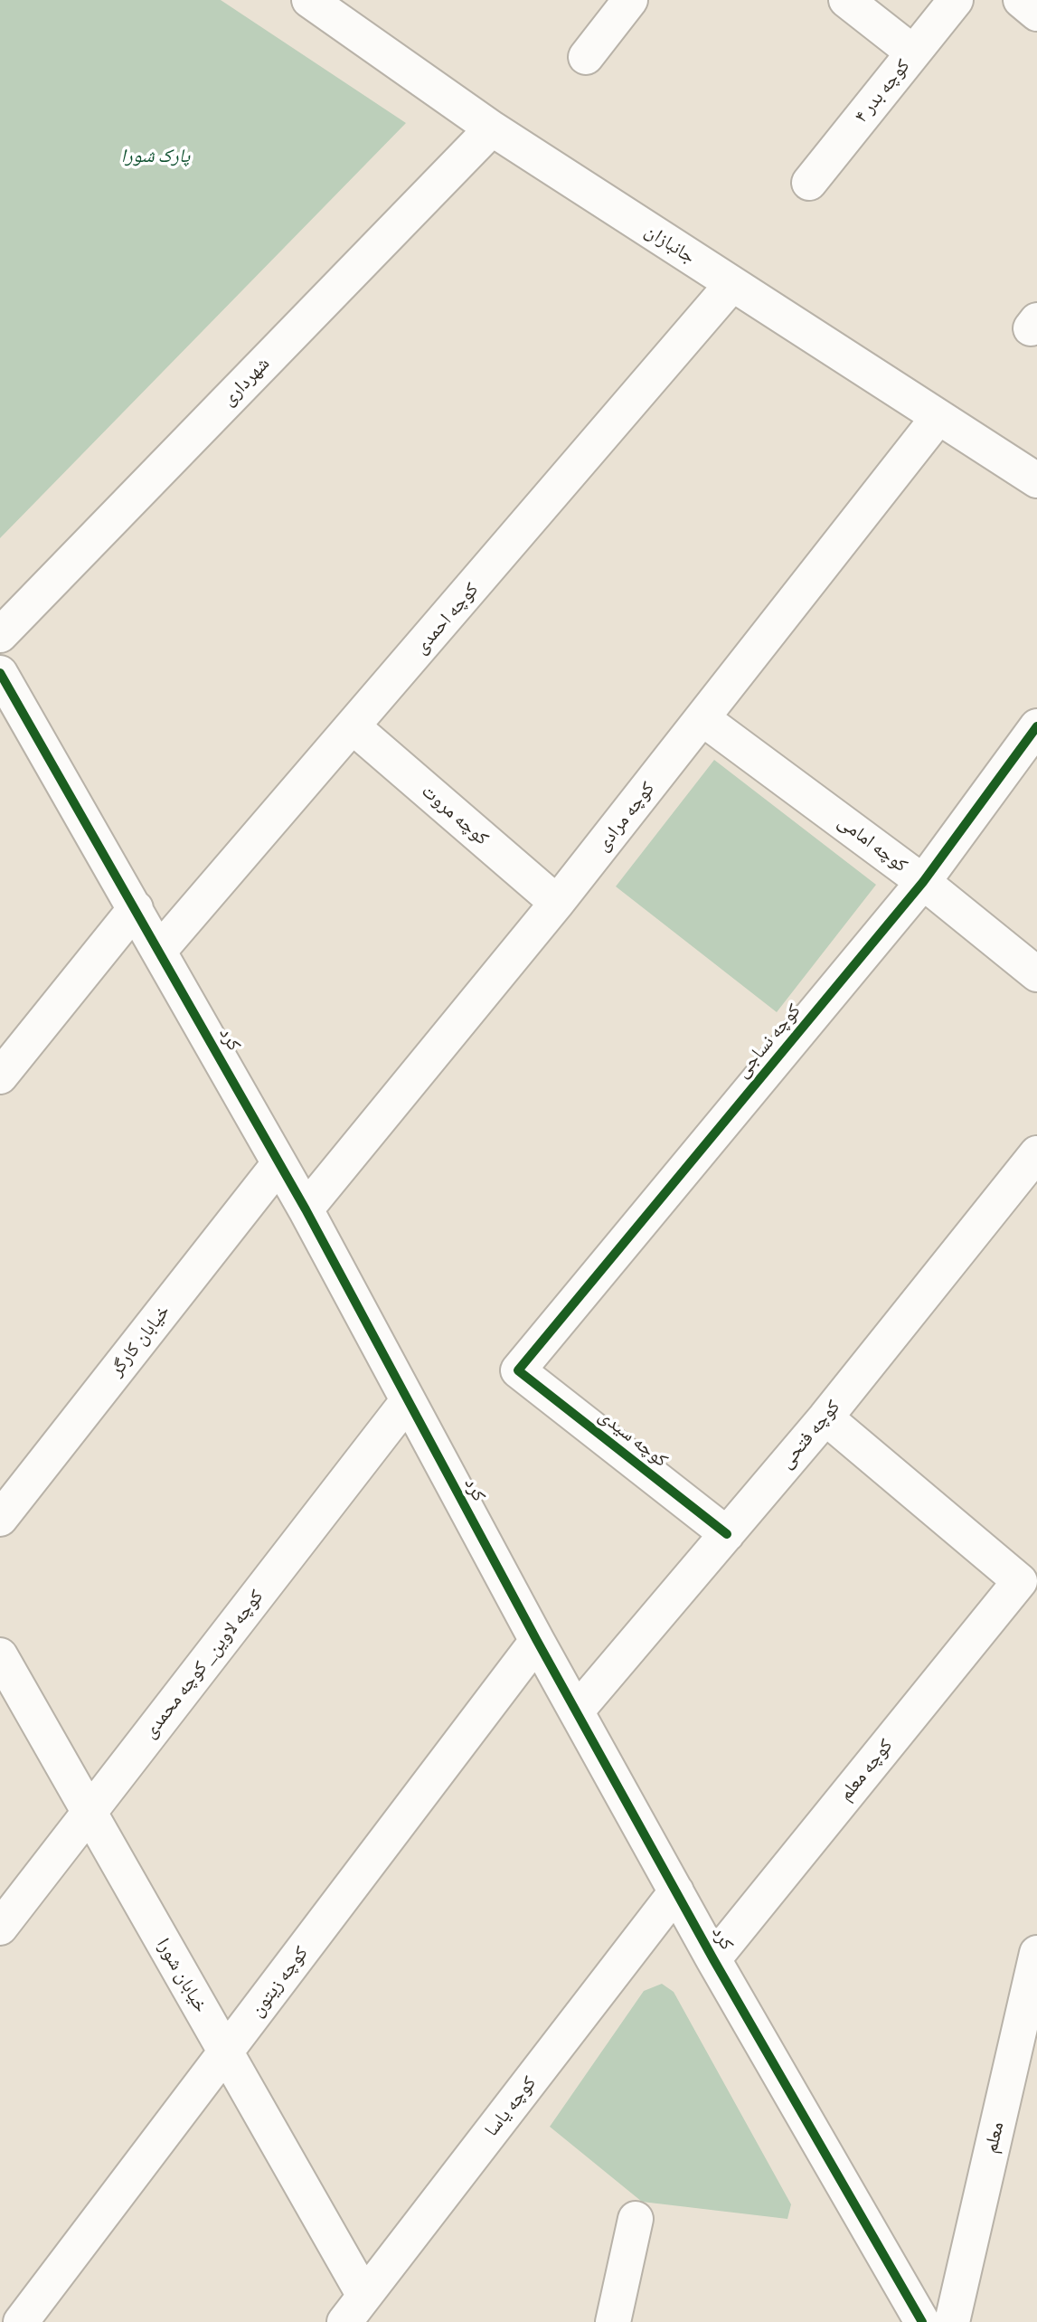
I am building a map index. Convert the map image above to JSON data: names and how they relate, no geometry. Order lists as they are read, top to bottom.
{
  "streets": {
    "street": [
      "کوچه بدر ۴",
      "جانبازان",
      "شهرداری",
      "کوچه احمدی",
      "کوچه مروت",
      "کوچه مرادی",
      "کوچه امامی",
      "کرد",
      "کوچه نساجی",
      "خیابان کارگر",
      "کوچه فتحی",
      "کوچه سیدی",
      "کوچه لاوین_ کوچه محمدی",
      "کوچه معلم",
      "خیابان شورا",
      "کوچه زیتون",
      "کوچه یاسا",
      "معلم"
    ]
  },
  "crossings": [
    ["جانبازان", "شهرداری"],
    ["جانبازان", "کوچه احمدی"],
    ["جانبازان", "کوچه مرادی"],
    ["کوچه احمدی", "کوچه مروت"],
    ["کوچه احمدی", "کرد"],
    ["کوچه مروت", "کوچه مرادی"],
    ["کوچه مرادی", "کوچه امامی"],
    ["کوچه مرادی", "کرد"],
    ["کوچه امامی", "کوچه نساجی"],
    ["کرد", "خیابان کارگر"],
    ["کرد", "کوچه فتحی"],
    ["کرد", "کوچه لاوین_ کوچه محمدی"],
    ["کرد", "کوچه معلم"],
    ["کرد", "کوچه زیتون"],
    ["کرد", "کوچه یاسا"],
    ["کوچه نساجی", "کوچه سیدی"],
    ["کوچه فتحی", "کوچه سیدی"],
    ["کوچه فتحی", "کوچه معلم"],
    ["کوچه لاوین_ کوچه محمدی", "خیابان شورا"],
    ["خیابان شورا", "کوچه زیتون"],
    ["خیابان شورا", "کوچه یاسا"]
  ],
  "parks": ["پارک شورا"]
}
